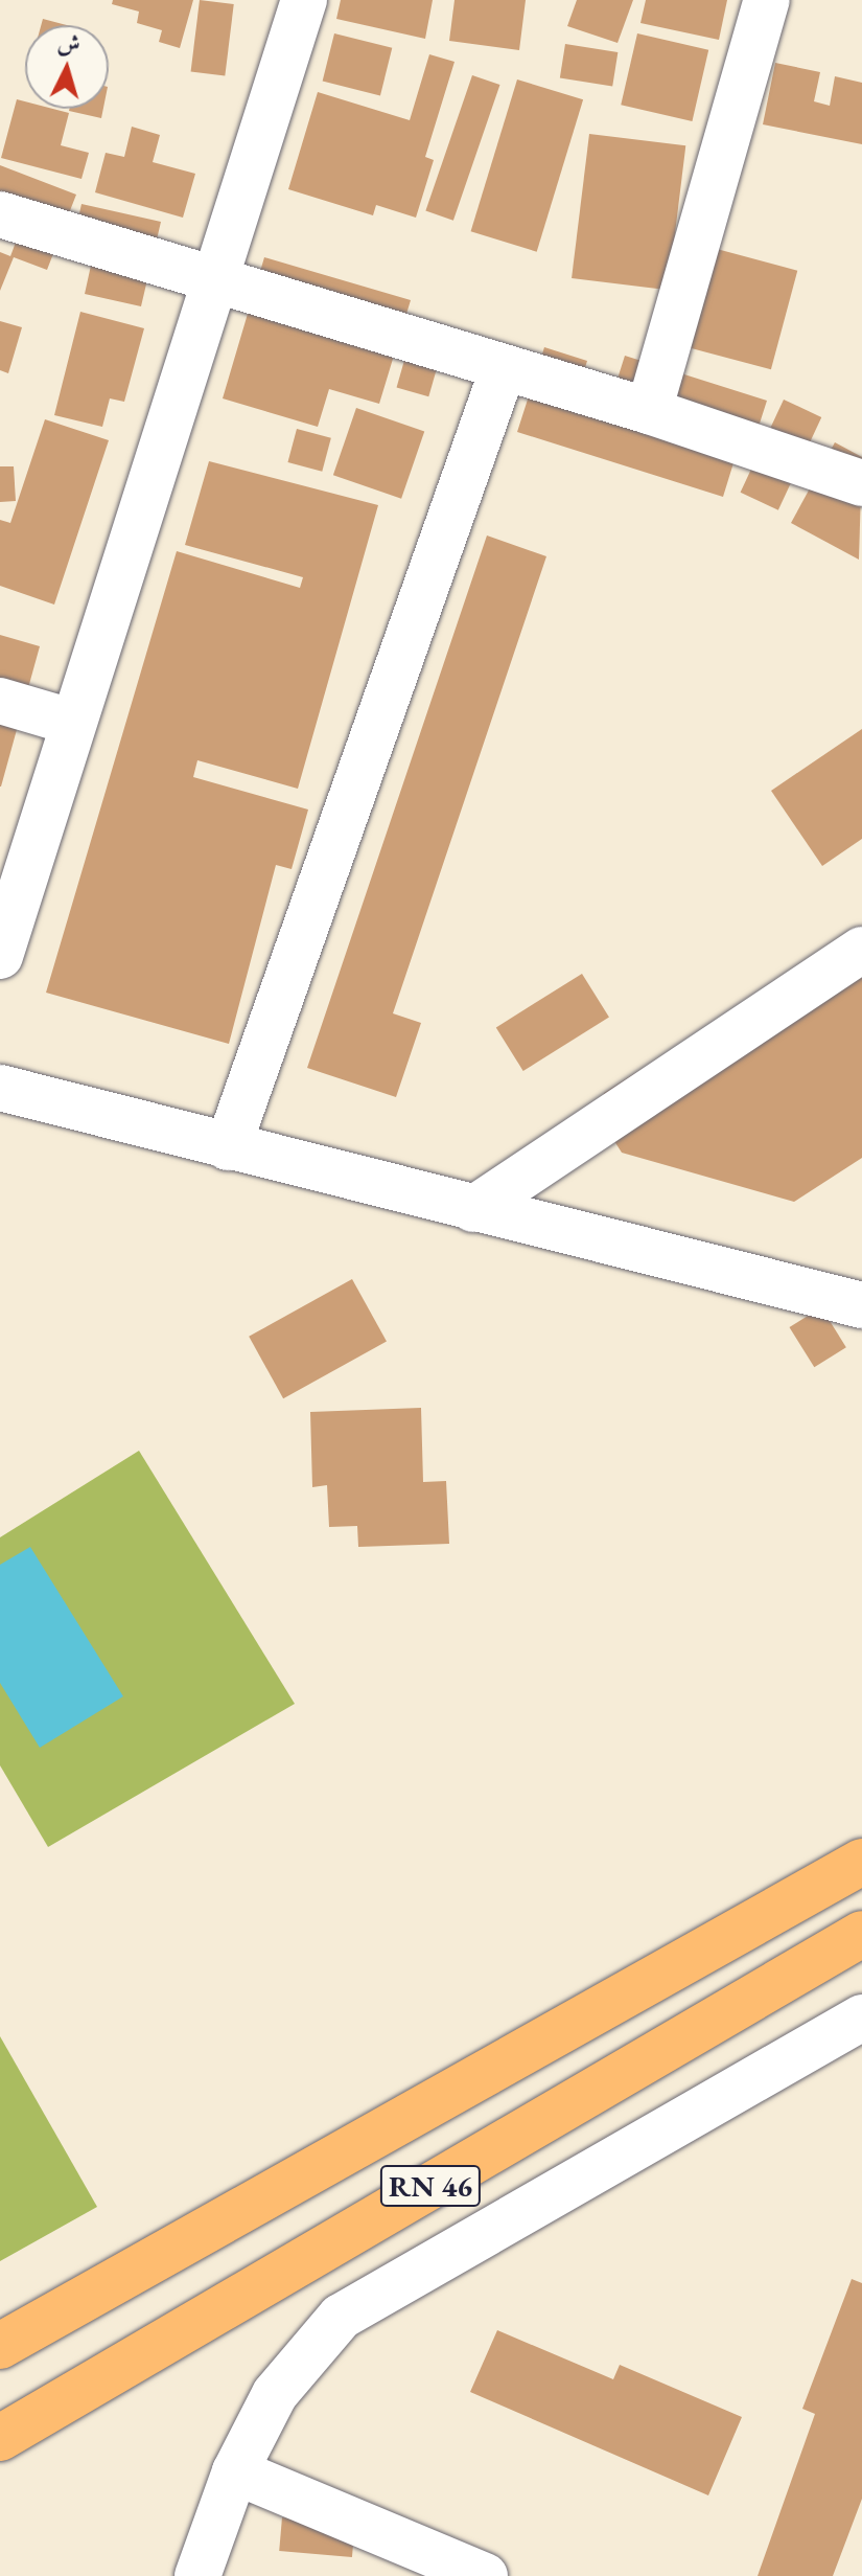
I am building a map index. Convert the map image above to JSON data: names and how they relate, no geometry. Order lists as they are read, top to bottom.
{
  "streets": {
    "main road": ["RN 46"]
  },
  "north": "top"
}
